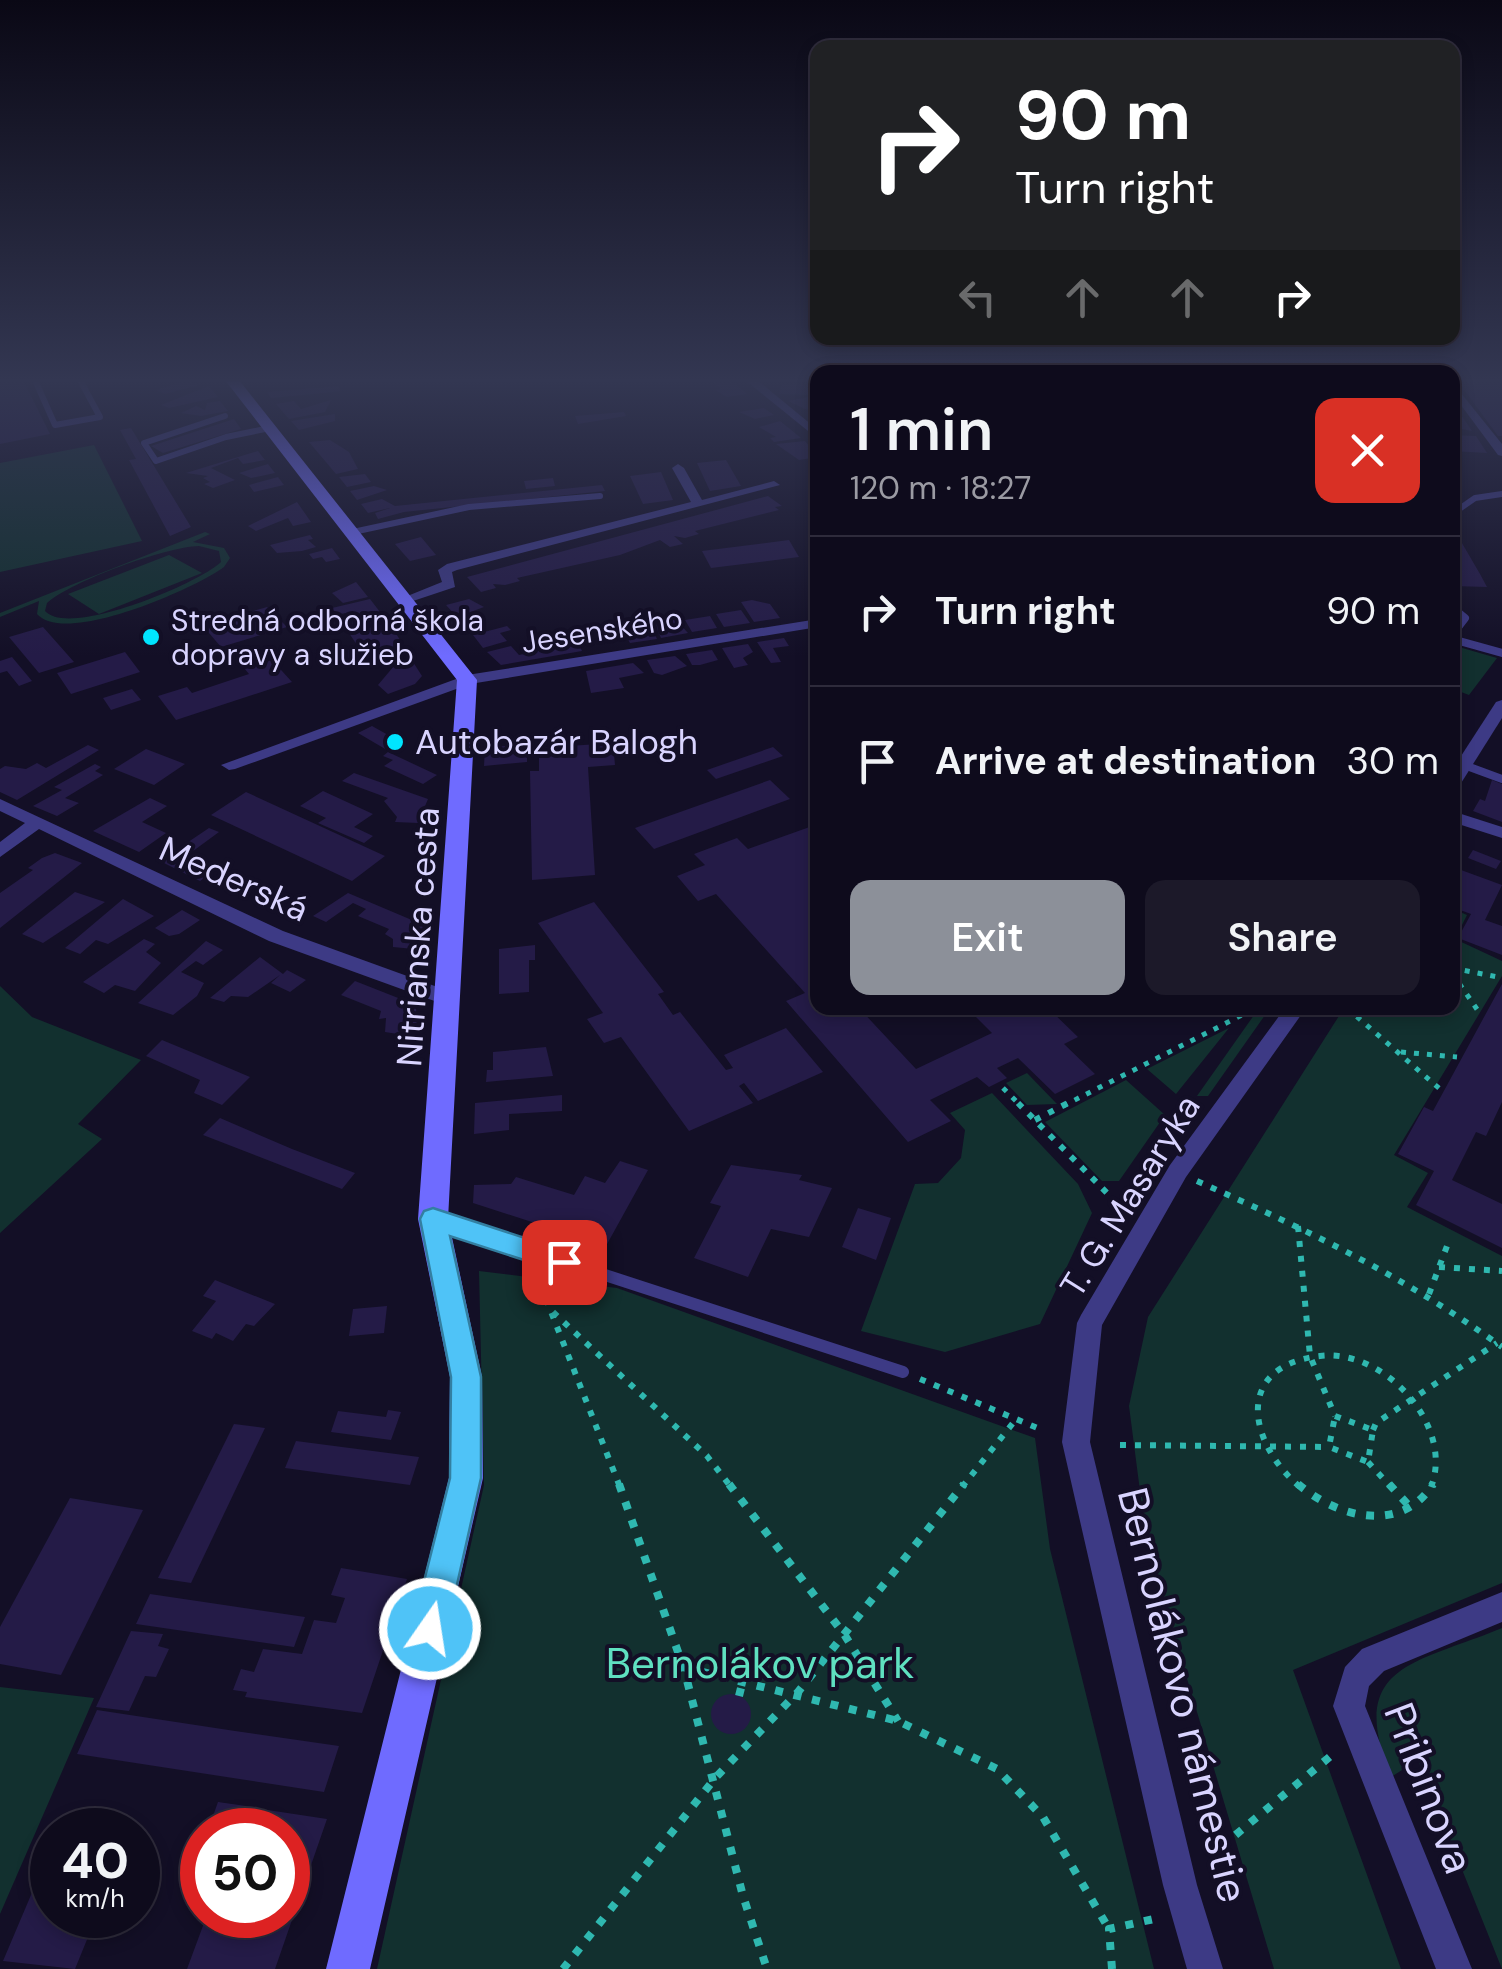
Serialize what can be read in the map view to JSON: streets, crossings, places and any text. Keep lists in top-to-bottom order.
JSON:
{
  "streets": {
    "main road": ["Nitrianska cesta"],
    "street": [
      "Jesenského",
      "Mederská",
      "T. G. Masaryka",
      "Bernolákovo námestie",
      "Pribinova"
    ]
  },
  "crossings": [
    ["Jesenského", "Nitrianska cesta"],
    ["Mederská", "Nitrianska cesta"],
    ["T. G. Masaryka", "Bernolákovo námestie"]
  ],
  "parks": ["Bernolákov park"],
  "places": ["Stredná odborná škola dopravy a služieb", "Autobazár Balogh"],
  "page": {
    "turn": ["90 m", "Turn right"],
    "heading": ["1 min", "120 m · 18:27"],
    "list": [
      {
        "name": "Turn right",
        "value": "90 m"
      },
      {
        "name": "Arrive at destination",
        "value": "30 m"
      }
    ],
    "buttons": ["Exit", "Share"],
    "speed": "40 km/h",
    "limit": "50"
  }
}
